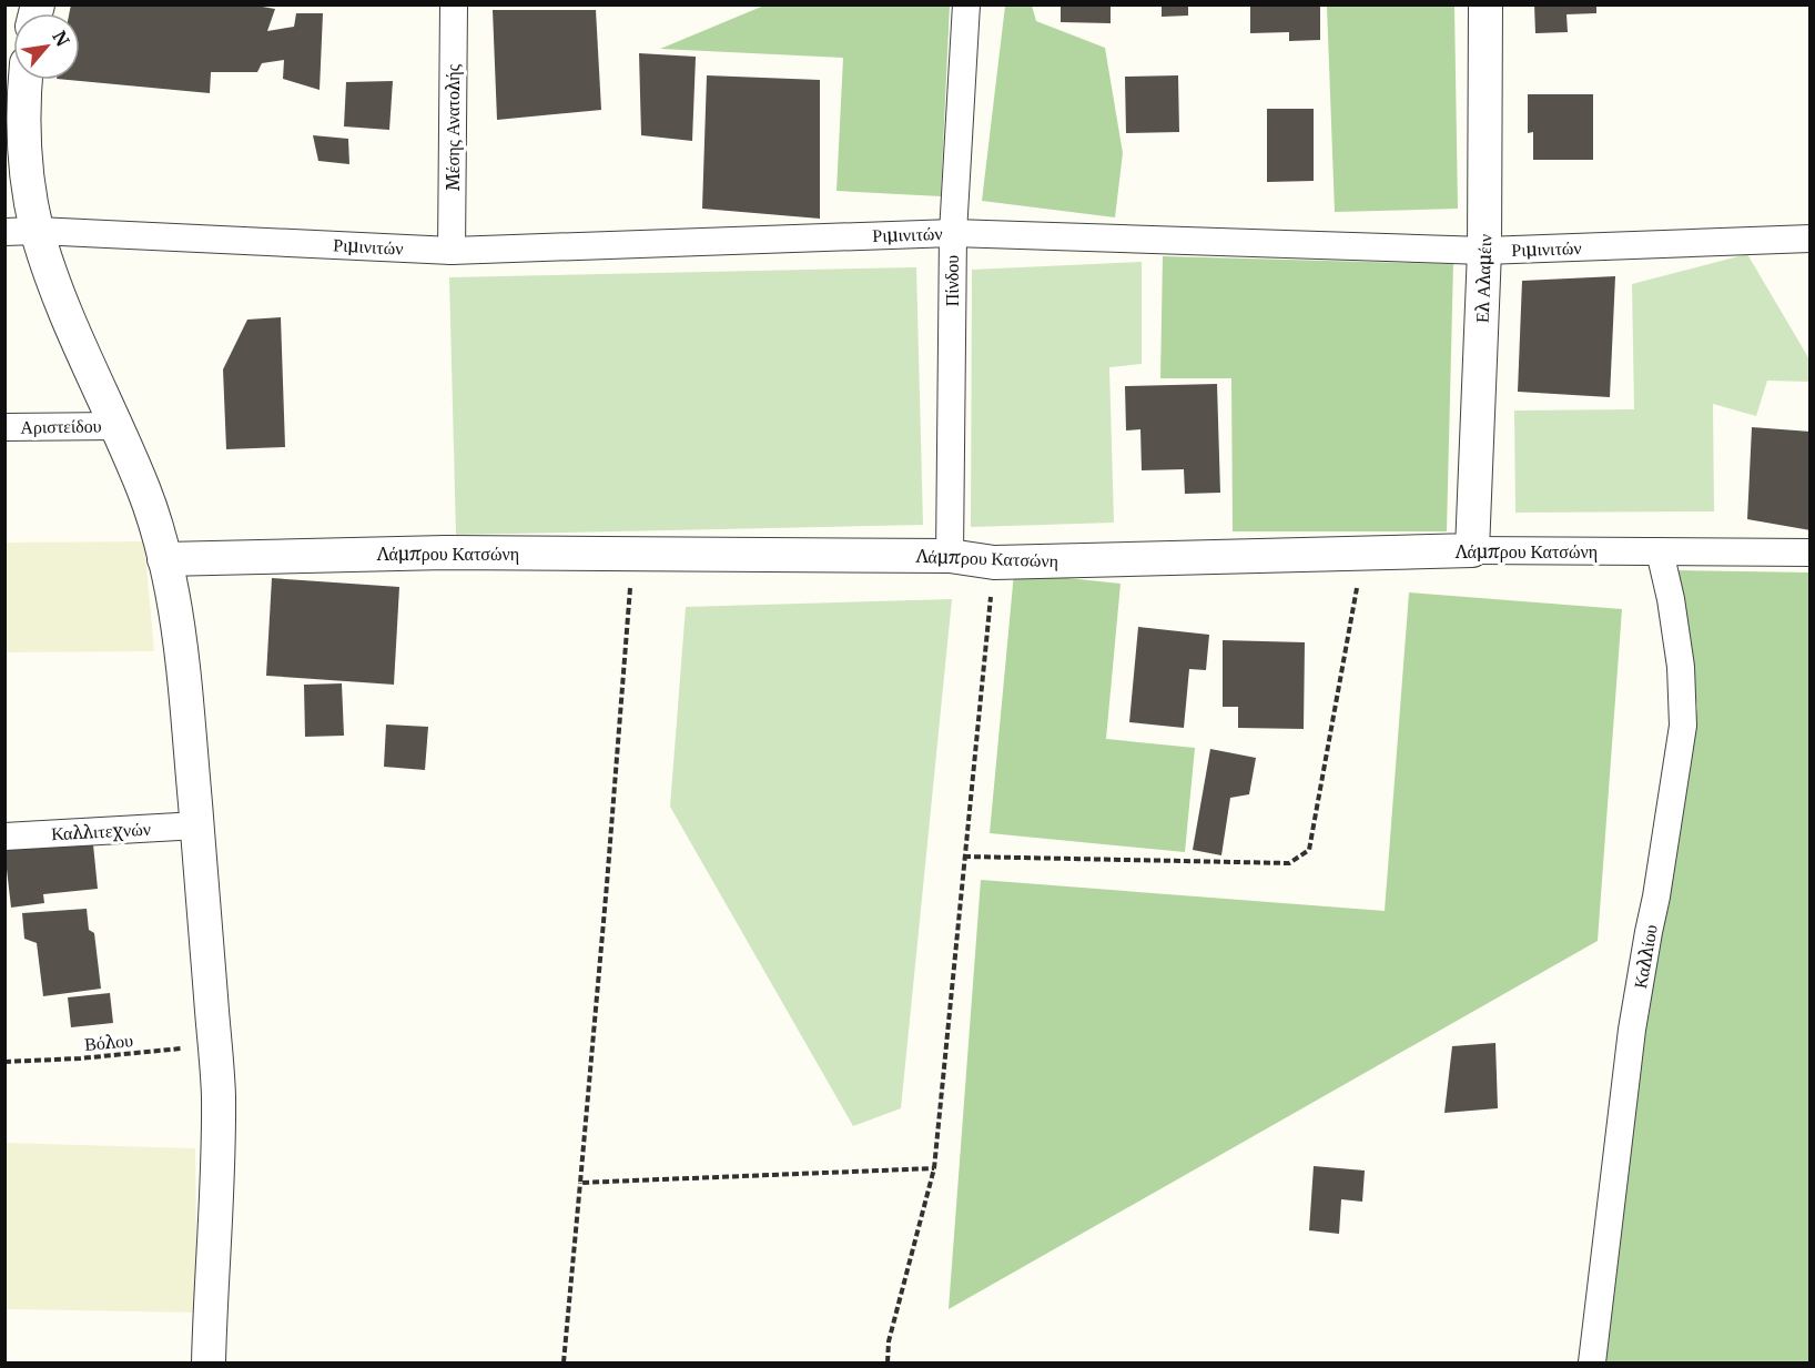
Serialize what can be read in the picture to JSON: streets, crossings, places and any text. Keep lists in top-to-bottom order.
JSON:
{
  "streets": {
    "street": [
      "Μέσης Ανατολής",
      "Ριμινιτών",
      "Ελ Αλαμέιν",
      "Πίνδου",
      "Αριστείδου",
      "Λάμπρου Κατσώνη",
      "Καλλιτεχνών",
      "Καλλίου"
    ],
    "path": ["Βόλου"]
  },
  "crossings": [
    ["Μέσης Ανατολής", "Ριμινιτών"],
    ["Ριμινιτών", "Ελ Αλαμέιν"],
    ["Ριμινιτών", "Πίνδου"],
    ["Ελ Αλαμέιν", "Λάμπρου Κατσώνη"],
    ["Πίνδου", "Λάμπρου Κατσώνη"],
    ["Λάμπρου Κατσώνη", "Καλλίου"]
  ],
  "north": "top right"
}
